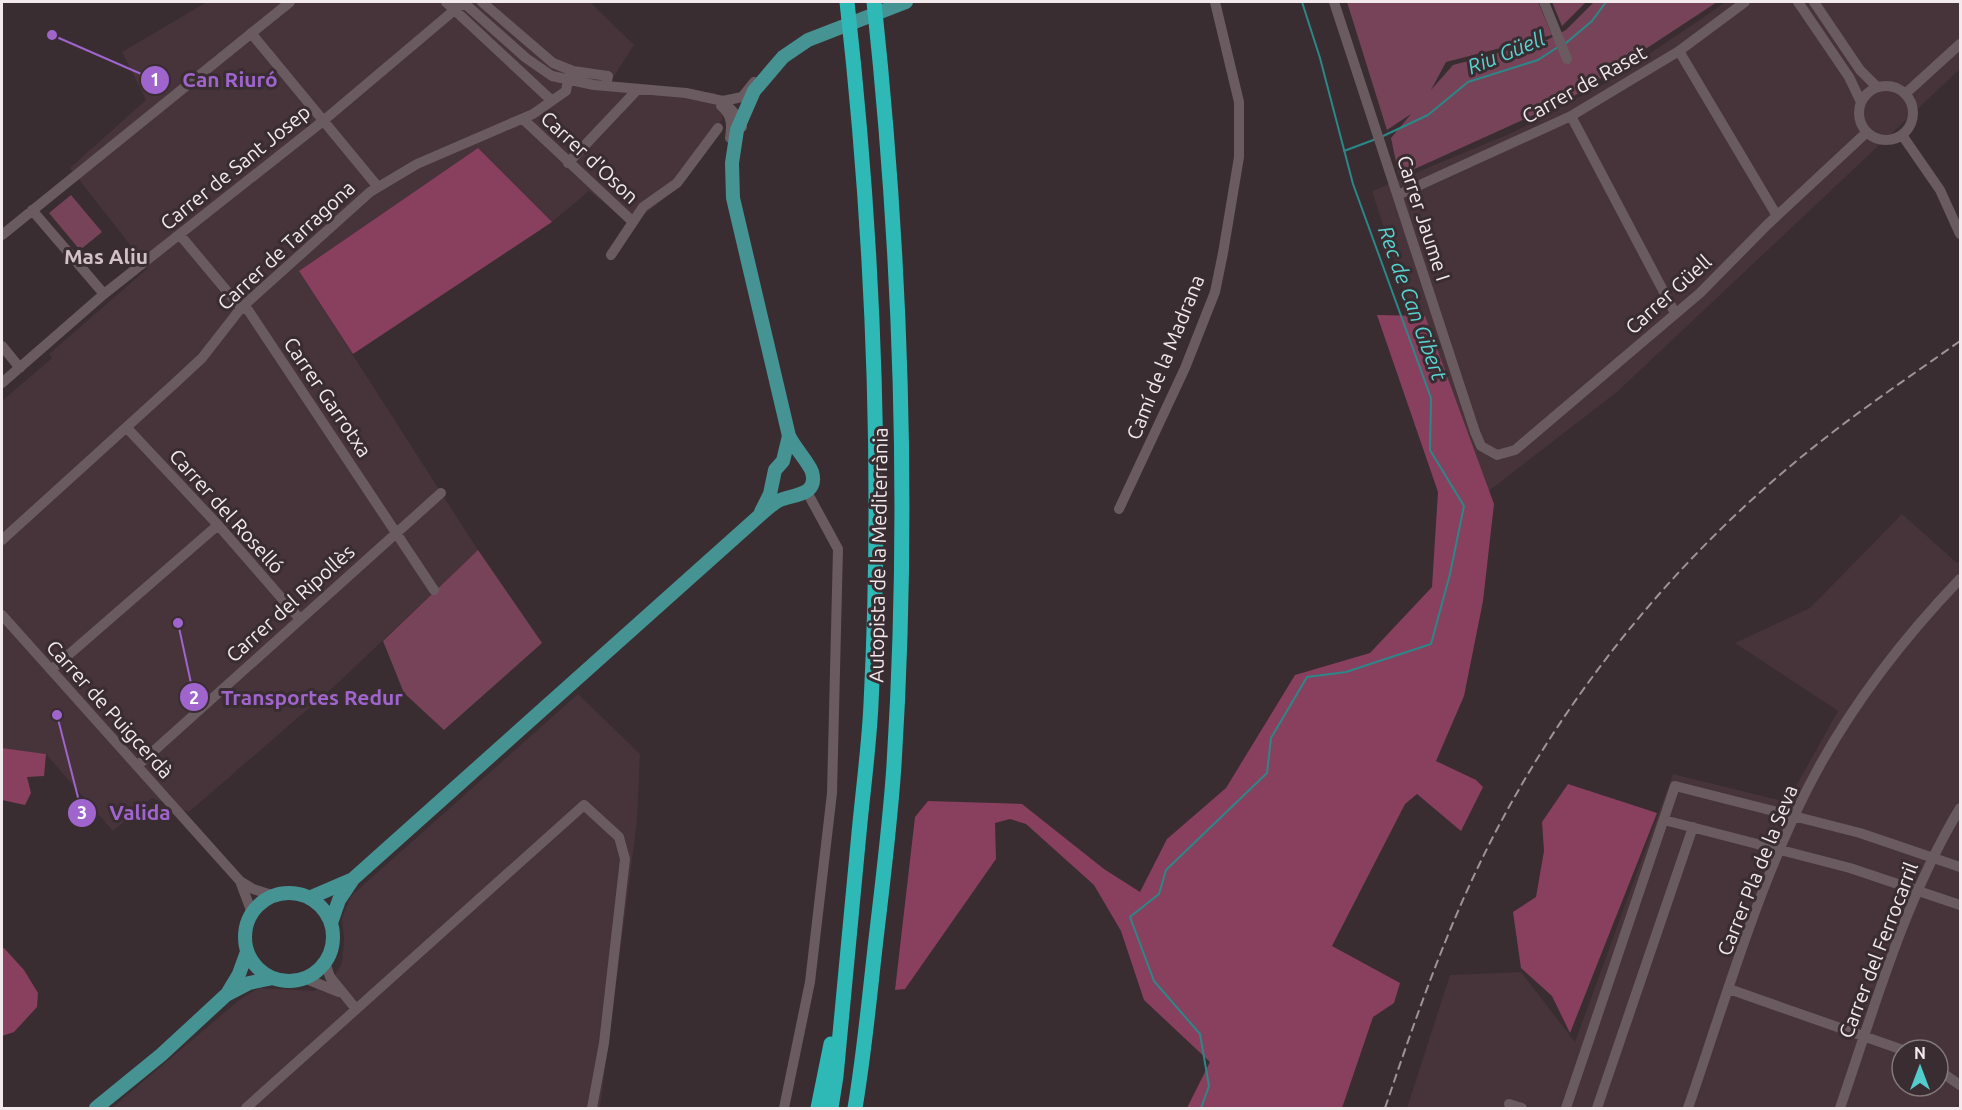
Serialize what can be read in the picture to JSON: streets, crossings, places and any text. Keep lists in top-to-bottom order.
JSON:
{
  "streets": {
    "highway": ["Autopista de la Mediterrània"],
    "street": [
      "Carrer de Raset",
      "Carrer d'Oson",
      "Carrer de Sant Josep",
      "Carrer Jaume I",
      "Carrer de Tarragona",
      "Carrer Güell",
      "Camí de la Madrana",
      "Carrer Garrotxa",
      "Carrer del Roselló",
      "Carrer del Ripollès",
      "Carrer de Puigcerdà",
      "Carrer Pla de la Seva",
      "Carrer del Ferrocarril"
    ]
  },
  "crossings": [
    ["Carrer de Raset", "Carrer Jaume I"],
    ["Carrer d'Oson", "Carrer de Tarragona"],
    ["Carrer de Sant Josep", "Carrer Garrotxa"],
    ["Carrer Jaume I", "Carrer Güell"],
    ["Carrer de Tarragona", "Carrer Garrotxa"],
    ["Carrer de Tarragona", "Carrer del Roselló"],
    ["Carrer Garrotxa", "Carrer del Ripollès"],
    ["Carrer del Roselló", "Carrer del Ripollès"],
    ["Carrer del Ripollès", "Carrer de Puigcerdà"]
  ],
  "districts": ["Mas Aliu"],
  "water": ["Riu Güell", "Rec de Can Gibert"],
  "places": ["Can Riuró", "Transportes Redur", "Valida"],
  "north": "top"
}
